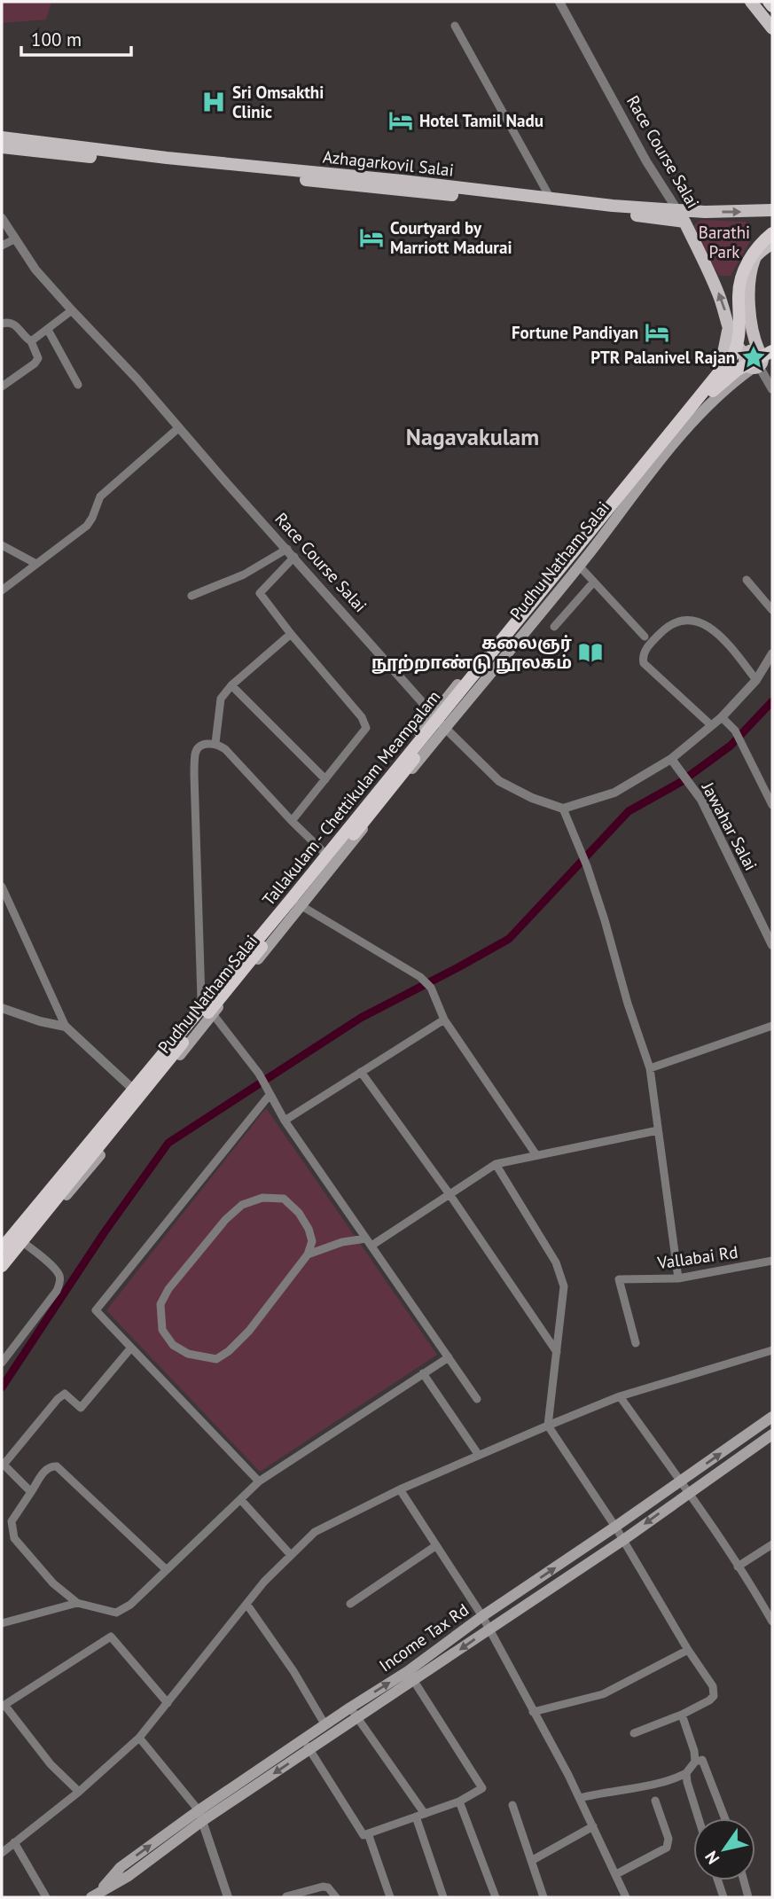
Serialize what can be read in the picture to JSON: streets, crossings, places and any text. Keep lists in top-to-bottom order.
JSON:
{
  "streets": {
    "highway": ["Tallakulam - Chettikulam Meampalam"],
    "main road": [
      "Race Course Salai",
      "Azhagarkovil Salai",
      "Pudhu Natham Salai",
      "Income Tax Rd"
    ],
    "street": ["Jawahar Salai", "Vallabai Rd"]
  },
  "crossings": [
    ["Race Course Salai", "Azhagarkovil Salai"],
    ["Race Course Salai", "Pudhu Natham Salai"]
  ],
  "districts": ["Nagavakulam"],
  "parks": ["Barathi Park"],
  "places": {
    "hospital": ["Sri Omsakthi Clinic"],
    "hotel": ["Hotel Tamil Nadu", "Courtyard by Marriott Madurai", "Fortune Pandiyan"],
    "place": ["PTR Palanivel Rajan"],
    "library": ["கலைஞர் நூற்றாண்டு நூலகம்"]
  },
  "scale_bar": "100 m",
  "north": "bottom left"
}
